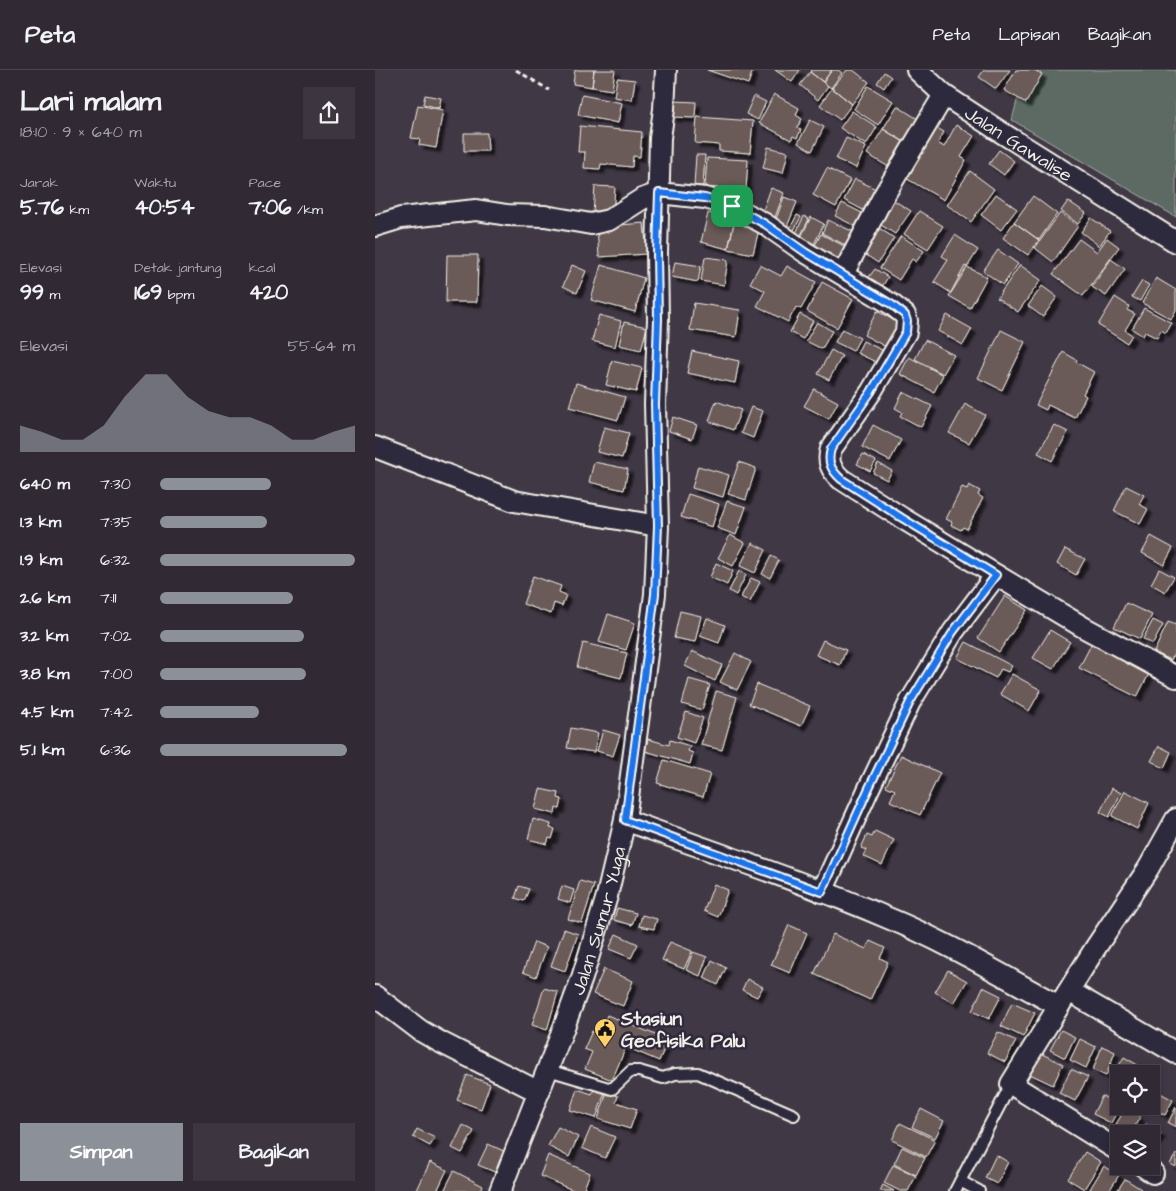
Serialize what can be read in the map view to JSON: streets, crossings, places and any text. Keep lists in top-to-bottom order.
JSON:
{
  "streets": {
    "street": ["Jalan Gawalise", "Jalan Sumur Yuga"]
  },
  "places": {
    "public building": ["Stasiun Geofisika Palu"]
  },
  "page": {
    "header": "Peta",
    "nav": ["Peta", "Lapisan", "Bagikan"],
    "heading": ["Lari malam", "18:10 · 9 × 640 m"],
    "stats": [
      ["Jarak", "5.76 km"],
      ["Waktu", "40:54"],
      ["Pace", "7:06 /km"],
      ["Elevasi", "99 m"],
      ["Detak jantung", "169 bpm"],
      ["kcal", "420"]
    ],
    "chart": ["Elevasi", "55–64 m"],
    "list": [
      {
        "name": "640 m",
        "note": "7:30"
      },
      {
        "name": "1.3 km",
        "note": "7:35"
      },
      {
        "name": "1.9 km",
        "note": "6:32"
      },
      {
        "name": "2.6 km",
        "note": "7:11"
      },
      {
        "name": "3.2 km",
        "note": "7:02"
      },
      {
        "name": "3.8 km",
        "note": "7:00"
      },
      {
        "name": "4.5 km",
        "note": "7:42"
      },
      {
        "name": "5.1 km",
        "note": "6:36"
      }
    ],
    "buttons": ["Simpan", "Bagikan"]
  }
}
